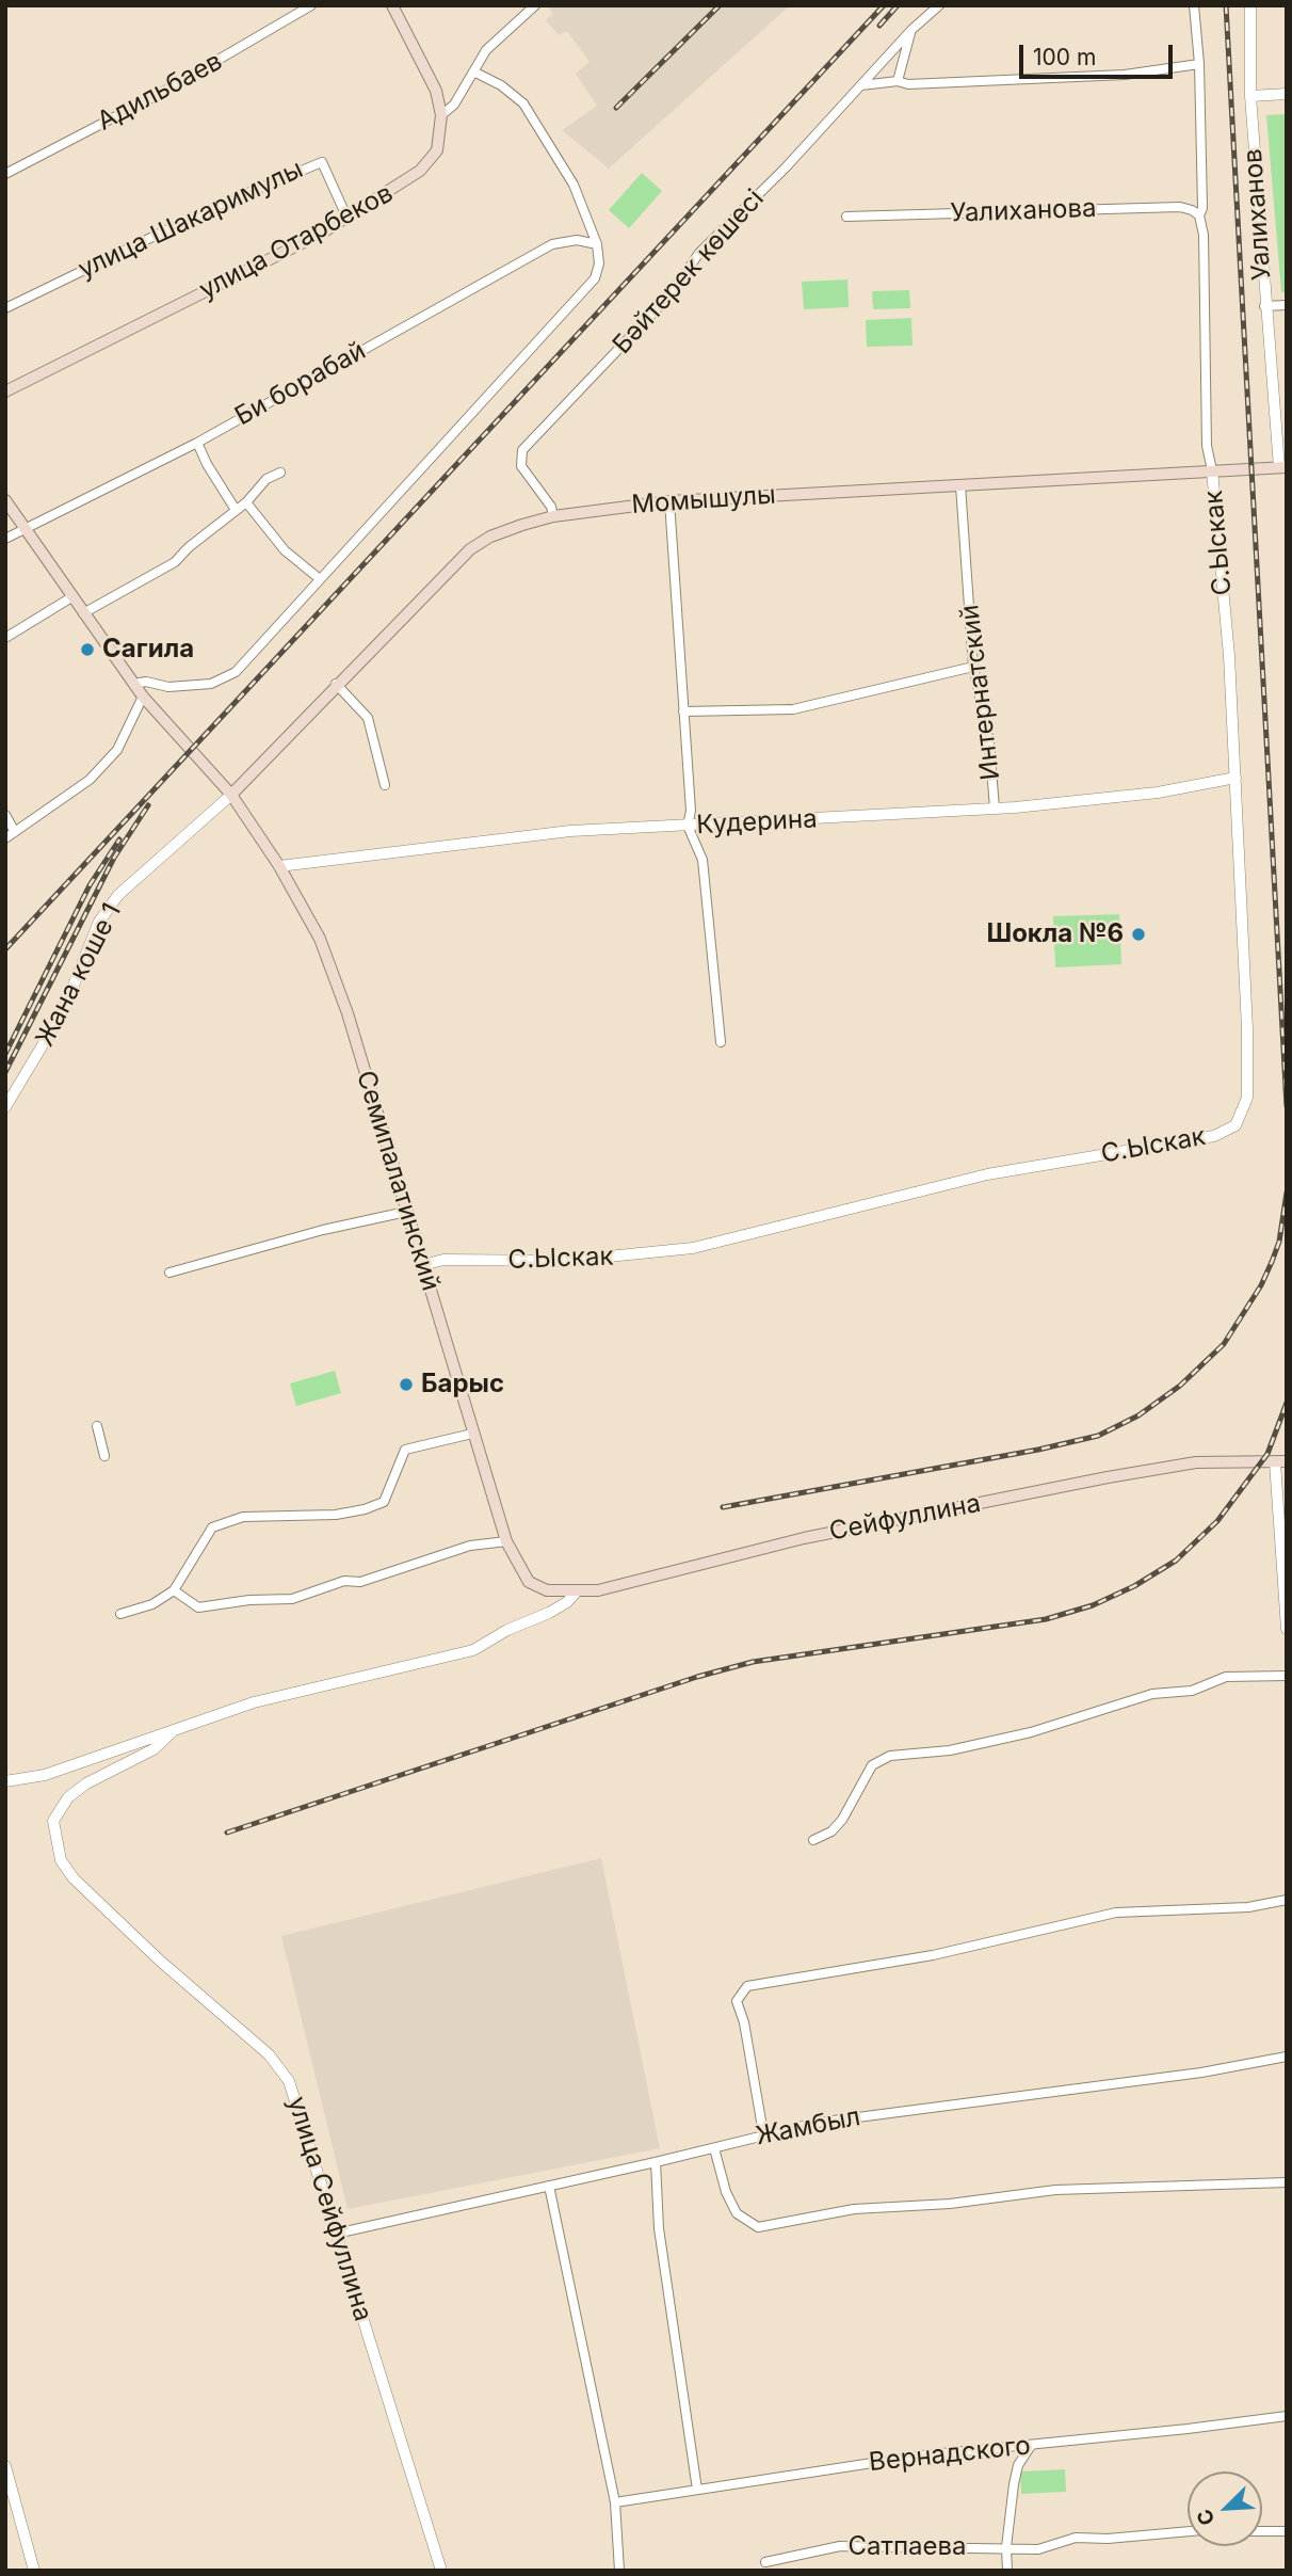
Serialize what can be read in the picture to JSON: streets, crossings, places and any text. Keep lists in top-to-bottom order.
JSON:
{
  "streets": {
    "main road": [
      "улица Отарбеков",
      "Момышулы",
      "Семипалатинский",
      "Сейфуллина"
    ],
    "street": [
      "Адильбаев",
      "Уалиханова",
      "Уалиханов",
      "улица Шакаримулы",
      "Бәйтерек көшесі",
      "Би борабай",
      "С.Ыскак",
      "Интернатский",
      "Кудерина",
      "Жана коше 1",
      "Жамбыл",
      "улица Сейфуллина",
      "Вернадского",
      "Сатпаева"
    ]
  },
  "crossings": [
    ["Уалиханов", "Момышулы"],
    ["улица Шакаримулы", "улица Отарбеков"],
    ["Бәйтерек көшесі", "Момышулы"],
    ["Би борабай", "Семипалатинский"],
    ["Момышулы", "С.Ыскак"],
    ["Момышулы", "Интернатский"],
    ["Момышулы", "Жана коше 1"],
    ["Момышулы", "Семипалатинский"],
    ["С.Ыскак", "Кудерина"],
    ["С.Ыскак", "Семипалатинский"],
    ["Интернатский", "Кудерина"],
    ["Кудерина", "Семипалатинский"],
    ["Жана коше 1", "Семипалатинский"],
    ["Семипалатинский", "Сейфуллина"],
    ["Сейфуллина", "улица Сейфуллина"],
    ["Жамбыл", "улица Сейфуллина"]
  ],
  "places": ["Сагила", "Шокла №6", "Барыс"],
  "scale_bar": "100 m",
  "north": "bottom left"
}
